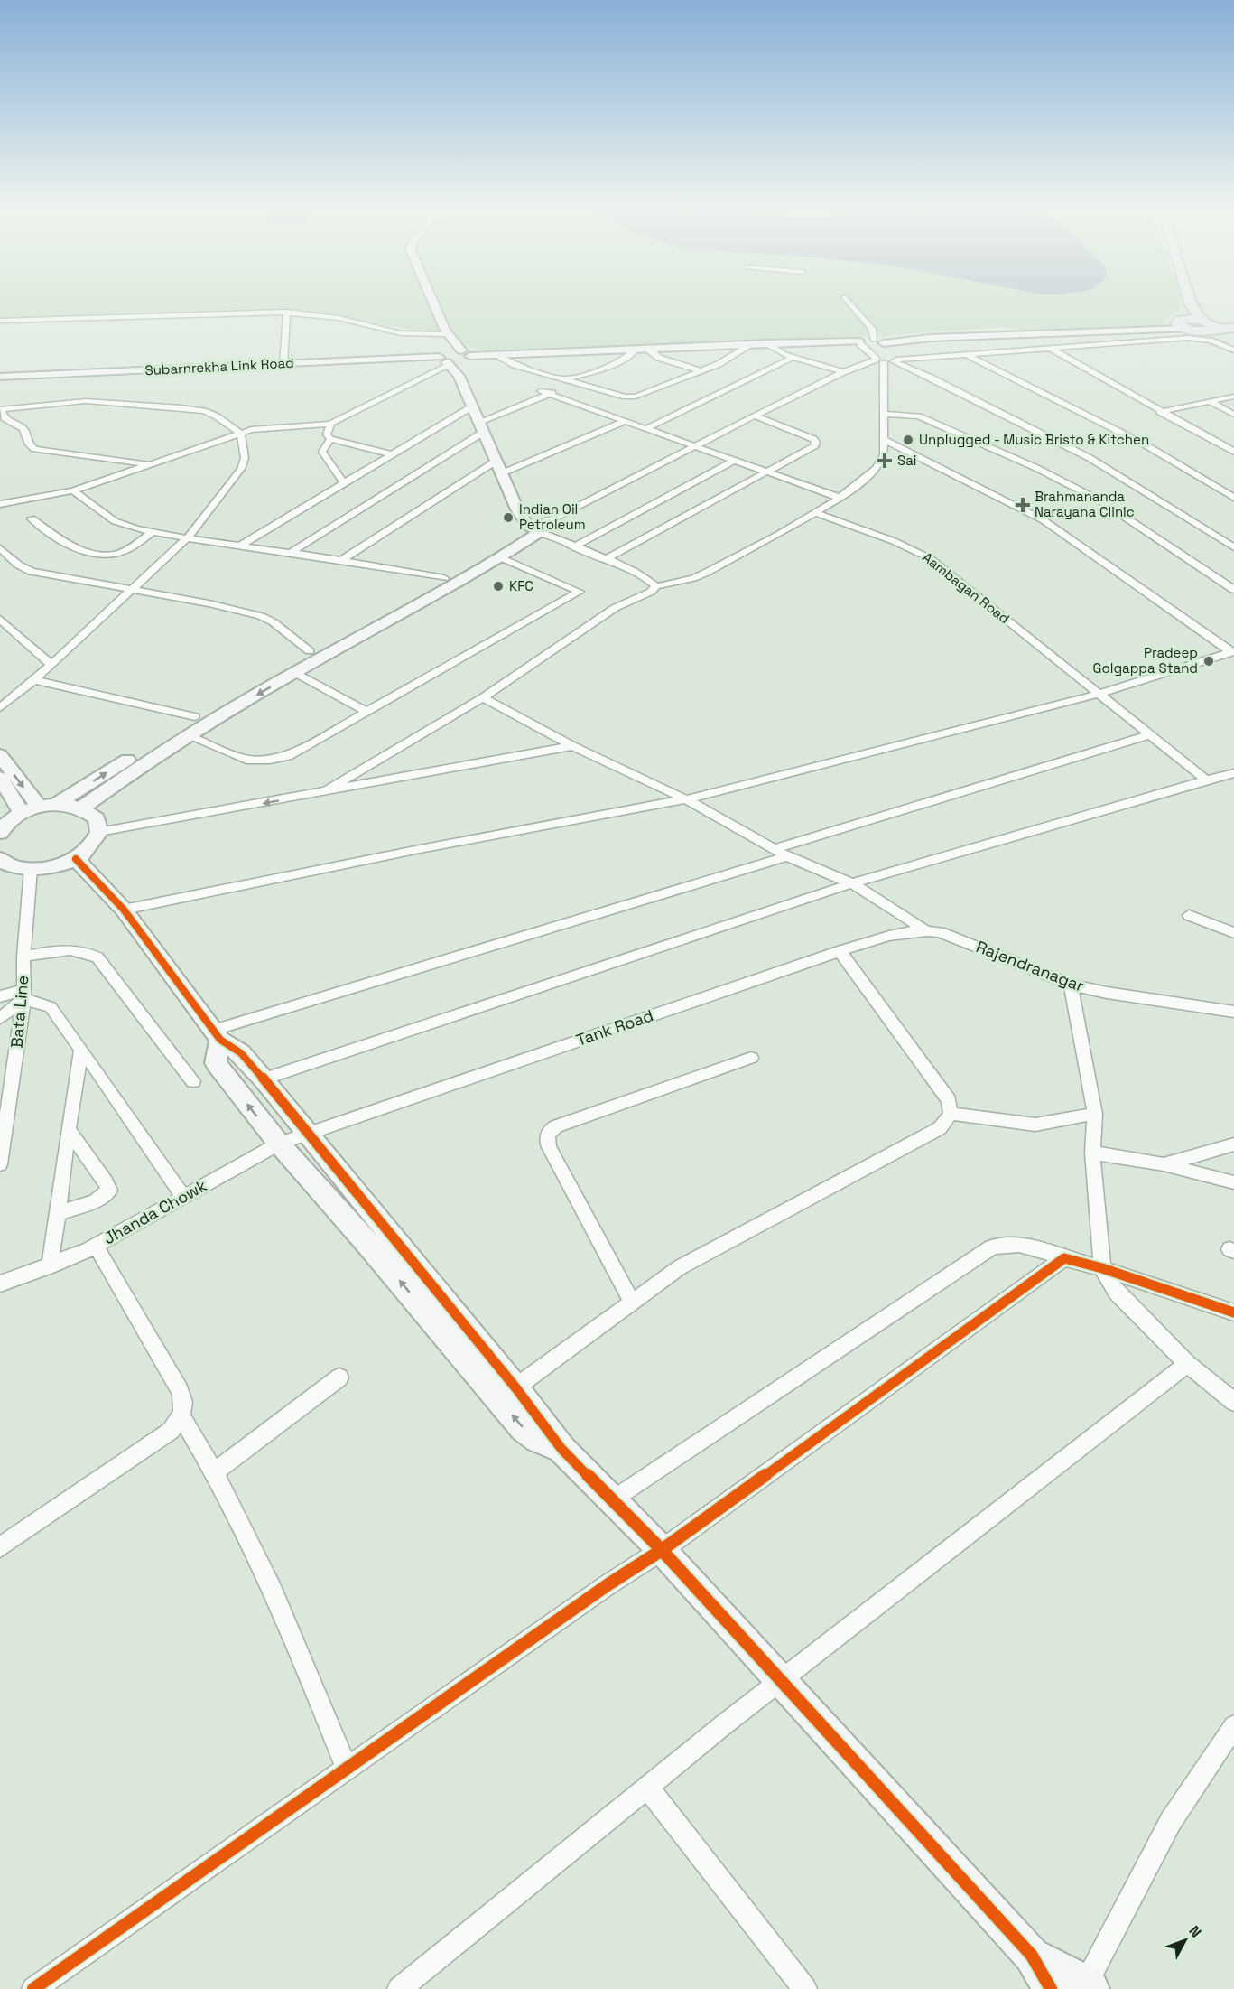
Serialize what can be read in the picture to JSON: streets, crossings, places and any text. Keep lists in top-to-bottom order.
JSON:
{
  "streets": {
    "street": [
      "Subarnrekha Link Road",
      "Aambagan Road",
      "Rajendranagar",
      "Bata Line",
      "Tank Road",
      "Jhanda Chowk"
    ]
  },
  "crossings": [
    ["Rajendranagar", "Tank Road"],
    ["Tank Road", "Jhanda Chowk"]
  ],
  "places": {
    "other": [
      "Unplugged - Music Bristo & Kitchen",
      "Indian Oil Petroleum",
      "KFC",
      "Pradeep Golgappa Stand"
    ],
    "health": ["Sai", "Brahmananda Narayana Clinic"]
  },
  "north": "top right"
}
